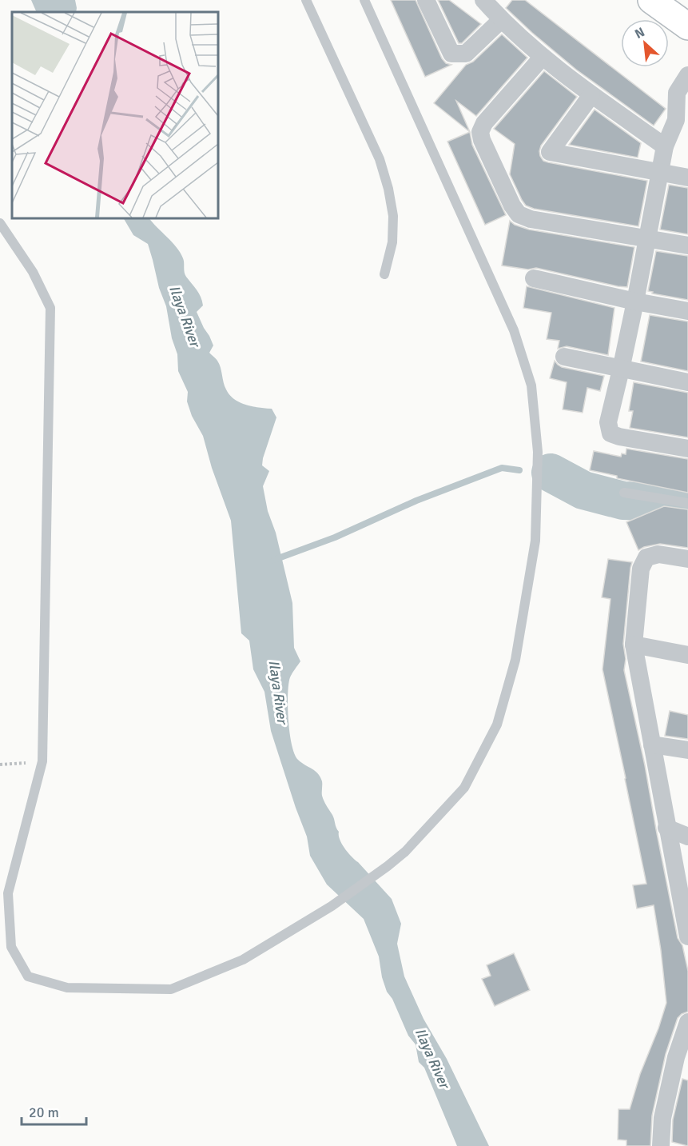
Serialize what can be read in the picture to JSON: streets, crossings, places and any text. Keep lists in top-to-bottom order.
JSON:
{
  "water": ["Ilaya River"],
  "scale_bar": "20 m",
  "north": "top left"
}
